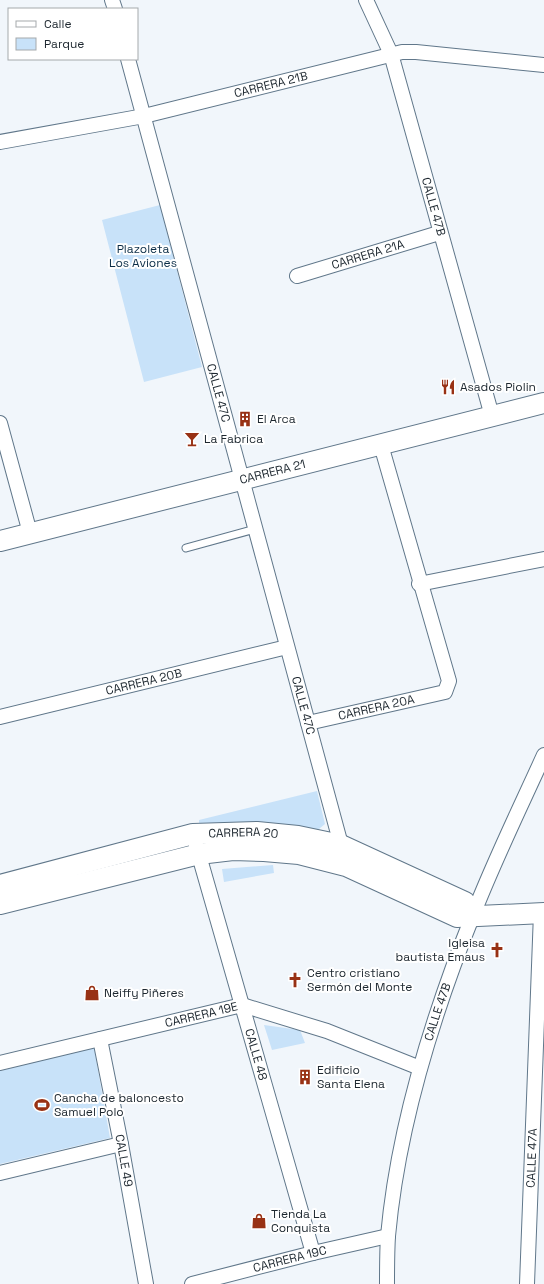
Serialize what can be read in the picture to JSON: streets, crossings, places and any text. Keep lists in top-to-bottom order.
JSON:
{
  "streets": {
    "street": [
      "CARRERA 21B",
      "CALLE 47B",
      "CARRERA 21A",
      "CALLE 47C",
      "CARRERA 21",
      "CARRERA 20B",
      "CARRERA 20A",
      "CARRERA 20",
      "CARRERA 19E",
      "CALLE 48",
      "CALLE 47A",
      "CALLE 49",
      "CARRERA 19C"
    ]
  },
  "crossings": [
    ["CARRERA 21B", "CALLE 47B"],
    ["CARRERA 21B", "CALLE 47C"],
    ["CALLE 47B", "CARRERA 21A"],
    ["CALLE 47B", "CARRERA 21"],
    ["CALLE 47B", "CARRERA 20"],
    ["CALLE 47B", "CARRERA 19E"],
    ["CALLE 47B", "CARRERA 19C"],
    ["CALLE 47C", "CARRERA 21"],
    ["CALLE 47C", "CARRERA 20B"],
    ["CALLE 47C", "CARRERA 20A"],
    ["CALLE 47C", "CARRERA 20"],
    ["CARRERA 20", "CALLE 48"],
    ["CARRERA 20", "CALLE 47A"],
    ["CARRERA 19E", "CALLE 48"],
    ["CARRERA 19E", "CALLE 49"],
    ["CALLE 48", "CARRERA 19C"]
  ],
  "parks": ["Plazoleta Los Aviones"],
  "places": {
    "restaurant": ["Asados Piolin"],
    "building": ["El Arca", "Edificio Santa Elena"],
    "bar": ["La Fabrica"],
    "church": ["Igleisa bautista Emaus", "Centro cristiano Sermón del Monte"],
    "shop": ["Neiffy Piñeres", "Tienda La Conquista"],
    "sports": ["Cancha de baloncesto Samuel Polo"]
  },
  "legend": ["Calle", "Parque"]
}
